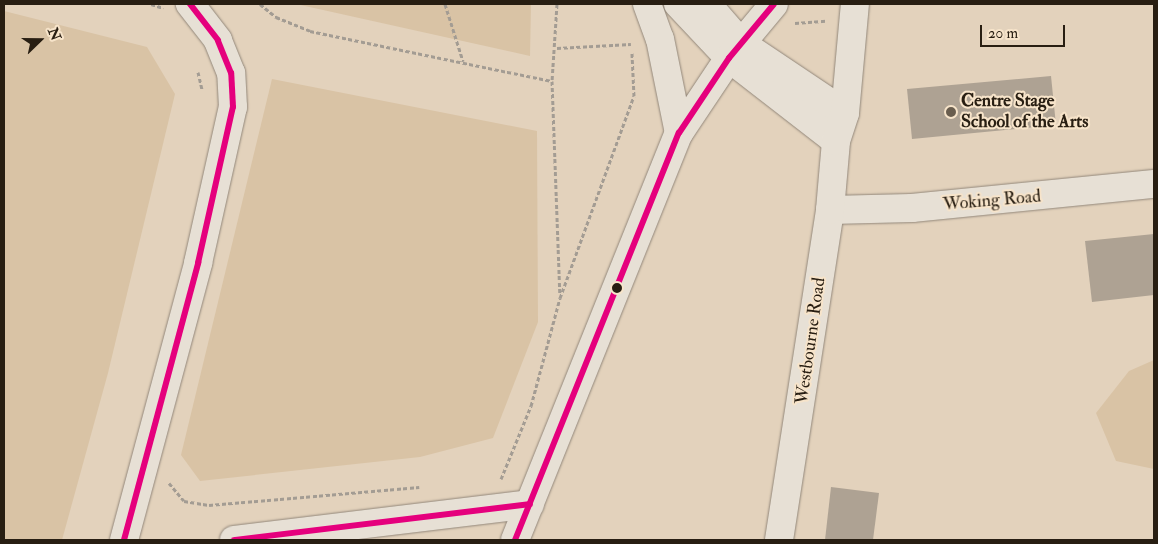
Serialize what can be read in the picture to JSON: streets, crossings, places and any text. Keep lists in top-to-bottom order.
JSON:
{
  "streets": {
    "street": ["Woking Road", "Westbourne Road"]
  },
  "crossings": [
    ["Woking Road", "Westbourne Road"]
  ],
  "places": ["Centre Stage School of the Arts"],
  "scale_bar": "20 m",
  "north": "right"
}
